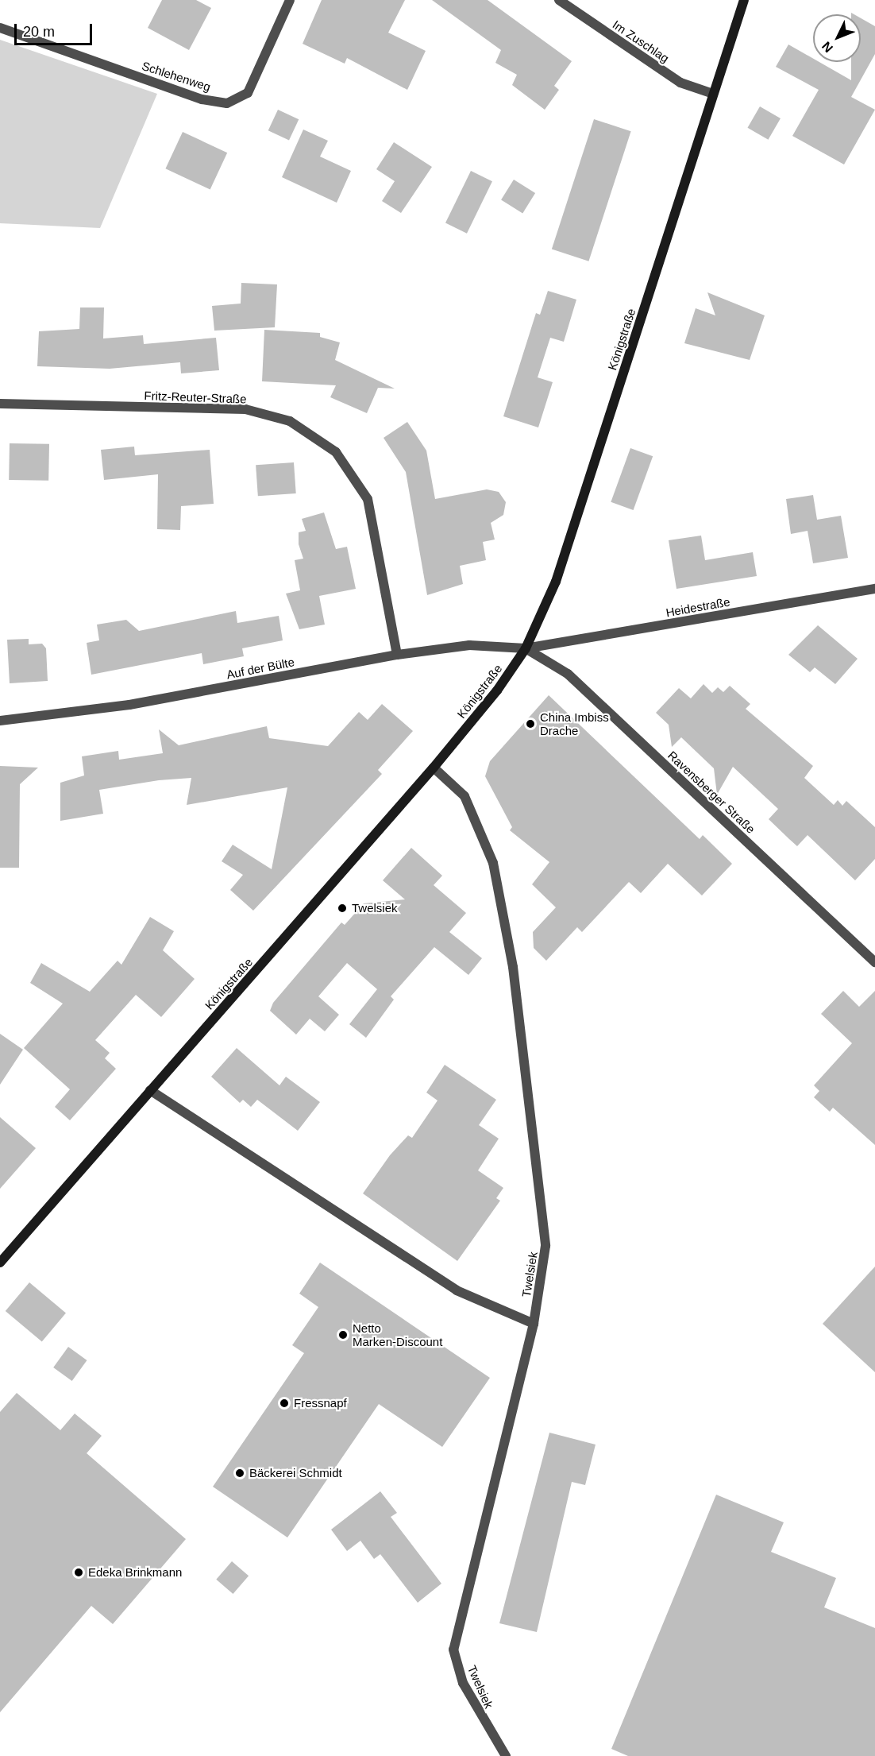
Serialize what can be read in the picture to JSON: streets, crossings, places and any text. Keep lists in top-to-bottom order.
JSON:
{
  "streets": {
    "main road": ["Königstraße"],
    "street": [
      "Im Zuschlag",
      "Schlehenweg",
      "Fritz-Reuter-Straße",
      "Heidestraße",
      "Auf der Bülte",
      "Ravensberger Straße",
      "Twelsiek"
    ]
  },
  "crossings": [
    ["Im Zuschlag", "Königstraße"],
    ["Königstraße", "Heidestraße"],
    ["Königstraße", "Auf der Bülte"],
    ["Königstraße", "Ravensberger Straße"],
    ["Königstraße", "Twelsiek"],
    ["Fritz-Reuter-Straße", "Auf der Bülte"],
    ["Heidestraße", "Auf der Bülte"],
    ["Heidestraße", "Ravensberger Straße"],
    ["Auf der Bülte", "Ravensberger Straße"]
  ],
  "places": [
    "China Imbiss Drache",
    "Twelsiek",
    "Netto Marken-Discount",
    "Fressnapf",
    "Bäckerei Schmidt",
    "Edeka Brinkmann"
  ],
  "scale_bar": "20 m",
  "north": "bottom left"
}
